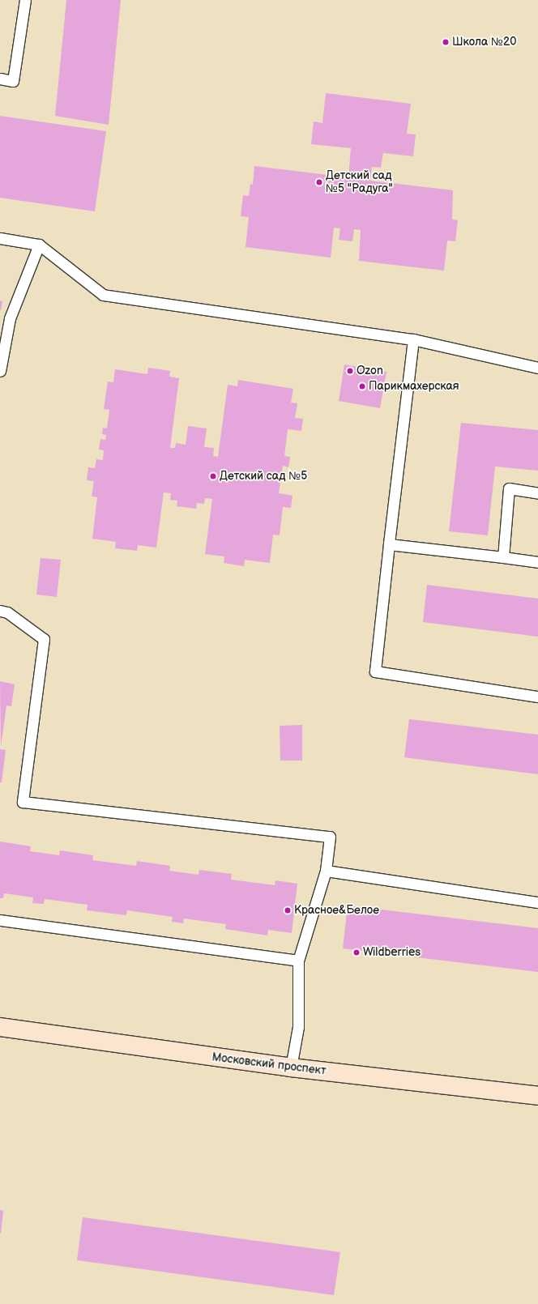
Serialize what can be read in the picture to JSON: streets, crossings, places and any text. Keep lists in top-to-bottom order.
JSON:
{
  "streets": {
    "main road": ["Московский проспект"]
  },
  "places": [
    "Школа №20",
    "Детский сад №5 \"Радуга\"",
    "Ozon",
    "Парикмахерская",
    "Детский сад №5",
    "Красное&Белое",
    "Wildberries"
  ]
}
